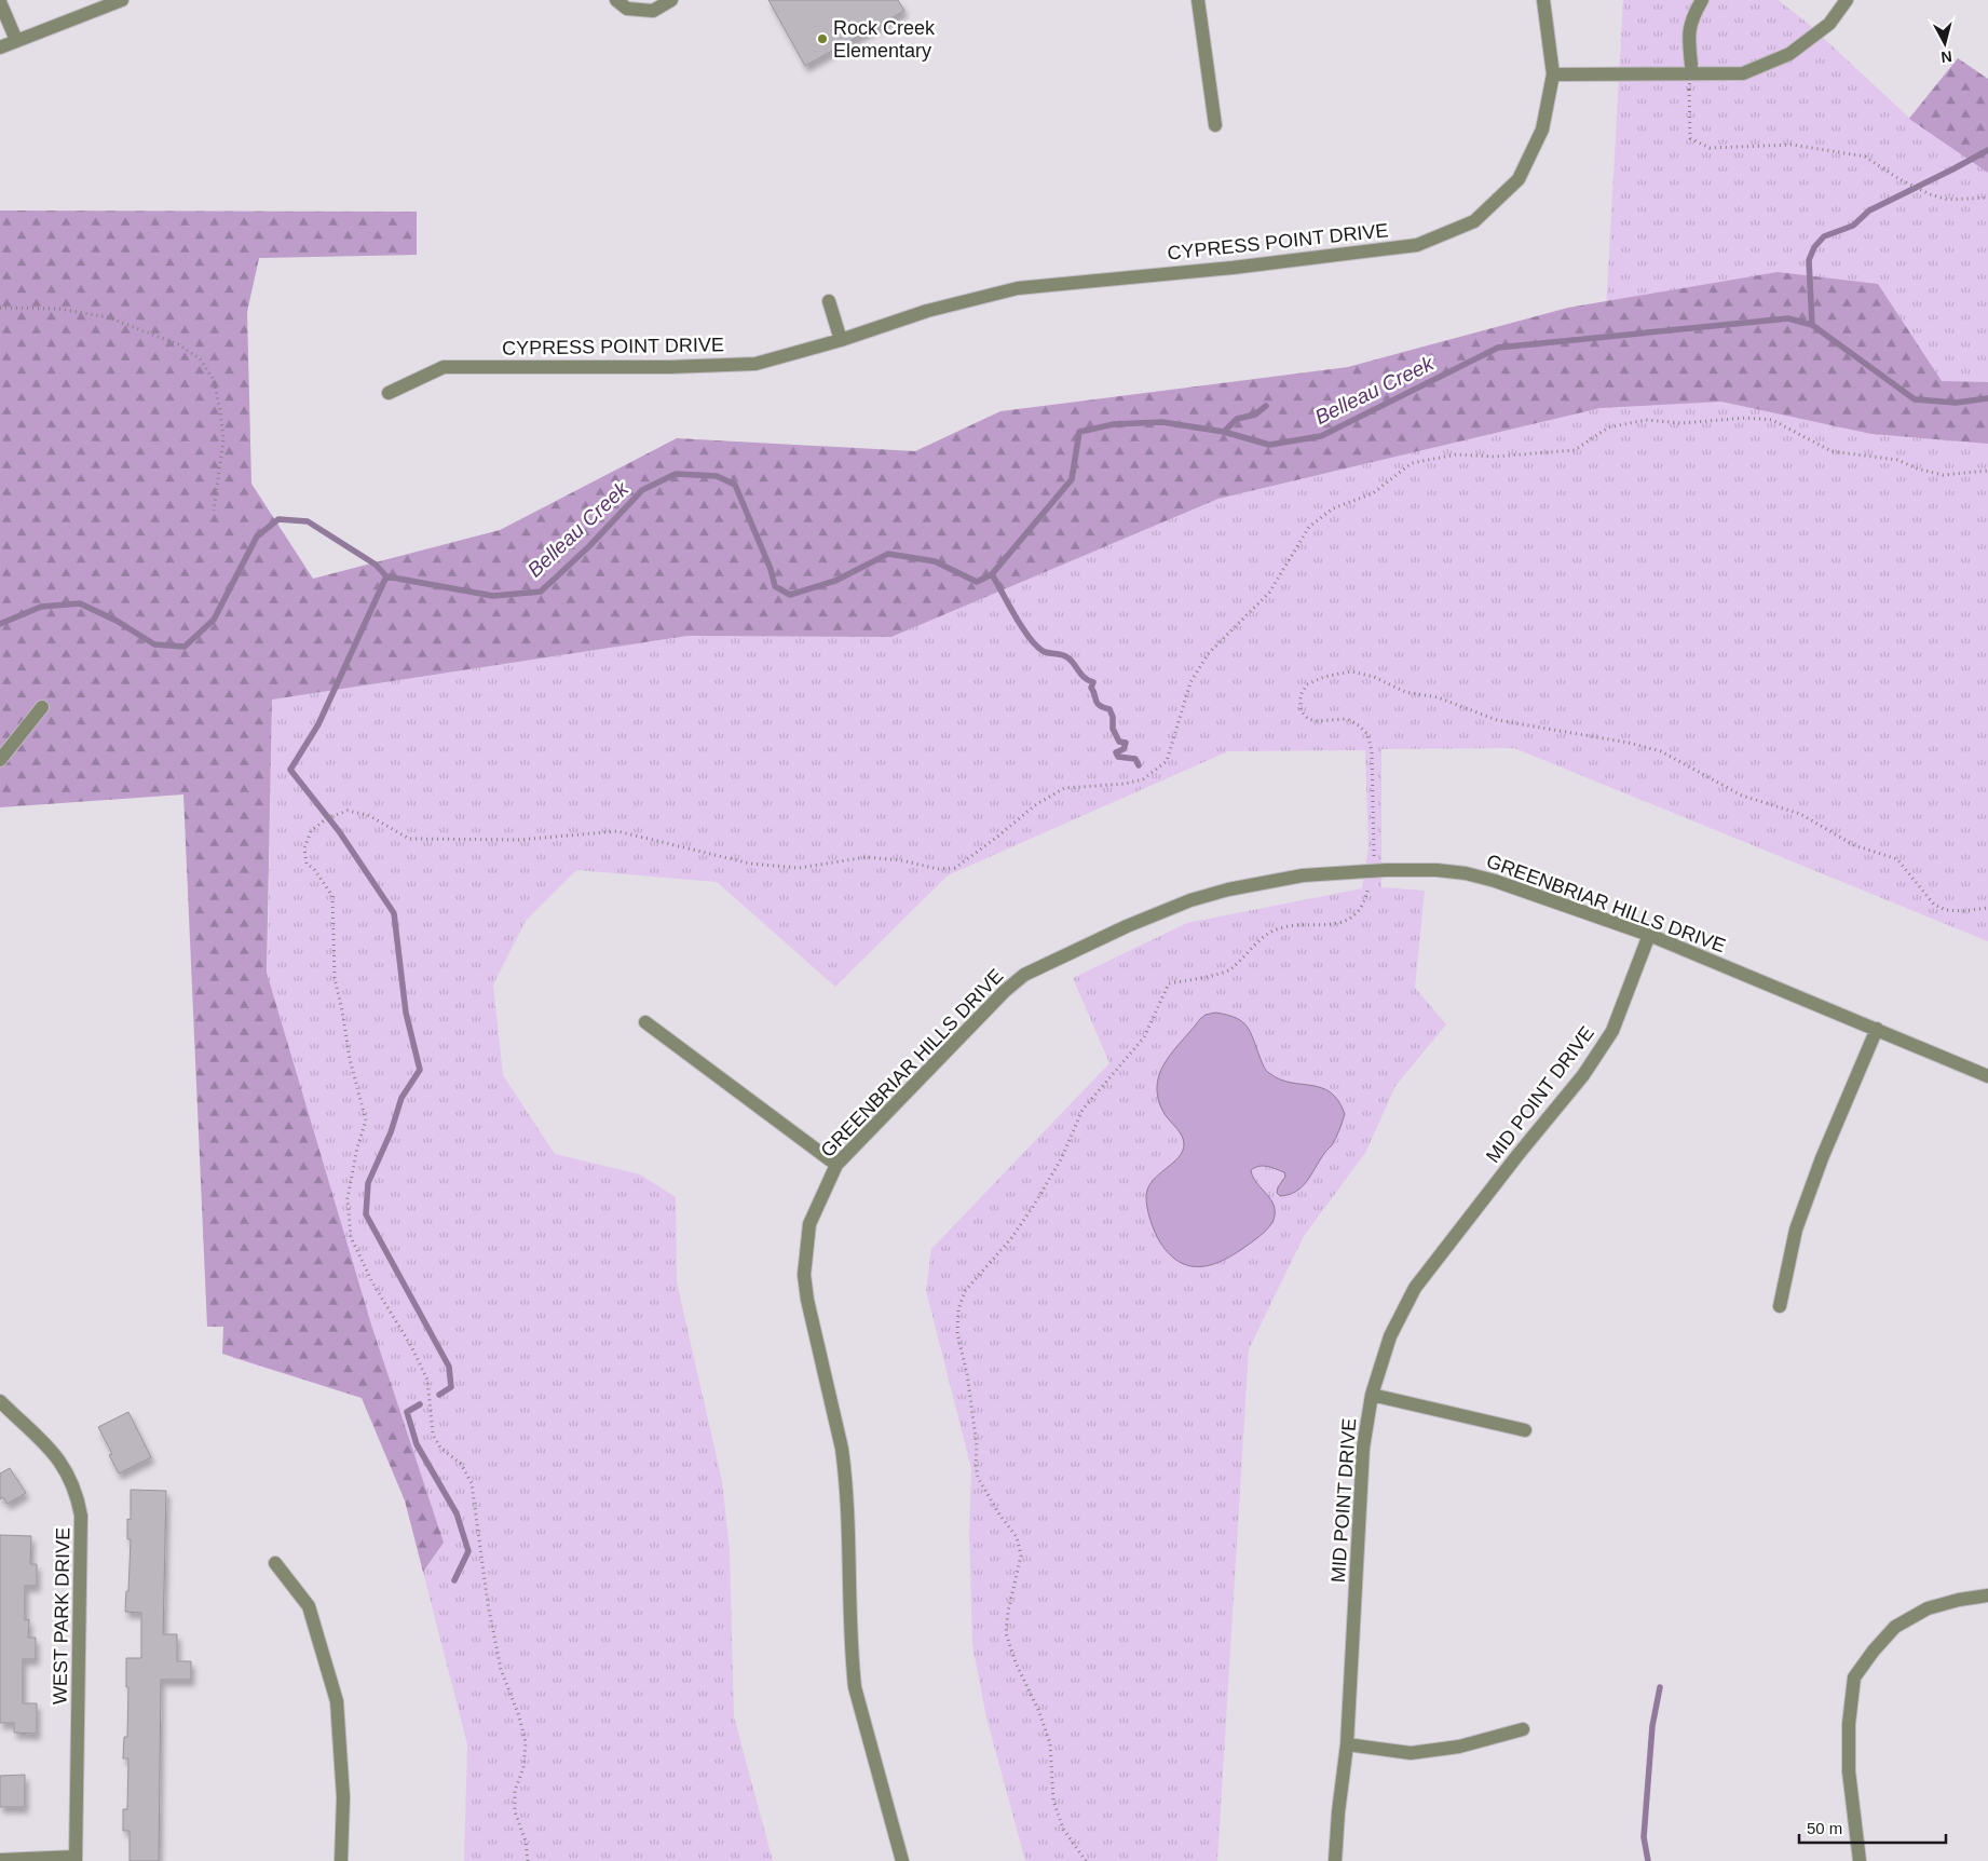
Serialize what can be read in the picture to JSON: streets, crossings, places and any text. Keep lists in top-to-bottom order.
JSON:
{
  "streets": {
    "street": [
      "CYPRESS POINT DRIVE",
      "GREENBRIAR HILLS DRIVE",
      "MID POINT DRIVE",
      "WEST PARK DRIVE"
    ]
  },
  "crossings": [
    ["GREENBRIAR HILLS DRIVE", "MID POINT DRIVE"]
  ],
  "water": ["Belleau Creek"],
  "places": ["Rock Creek Elementary"],
  "scale_bar": "50 m",
  "north": "bottom"
}
